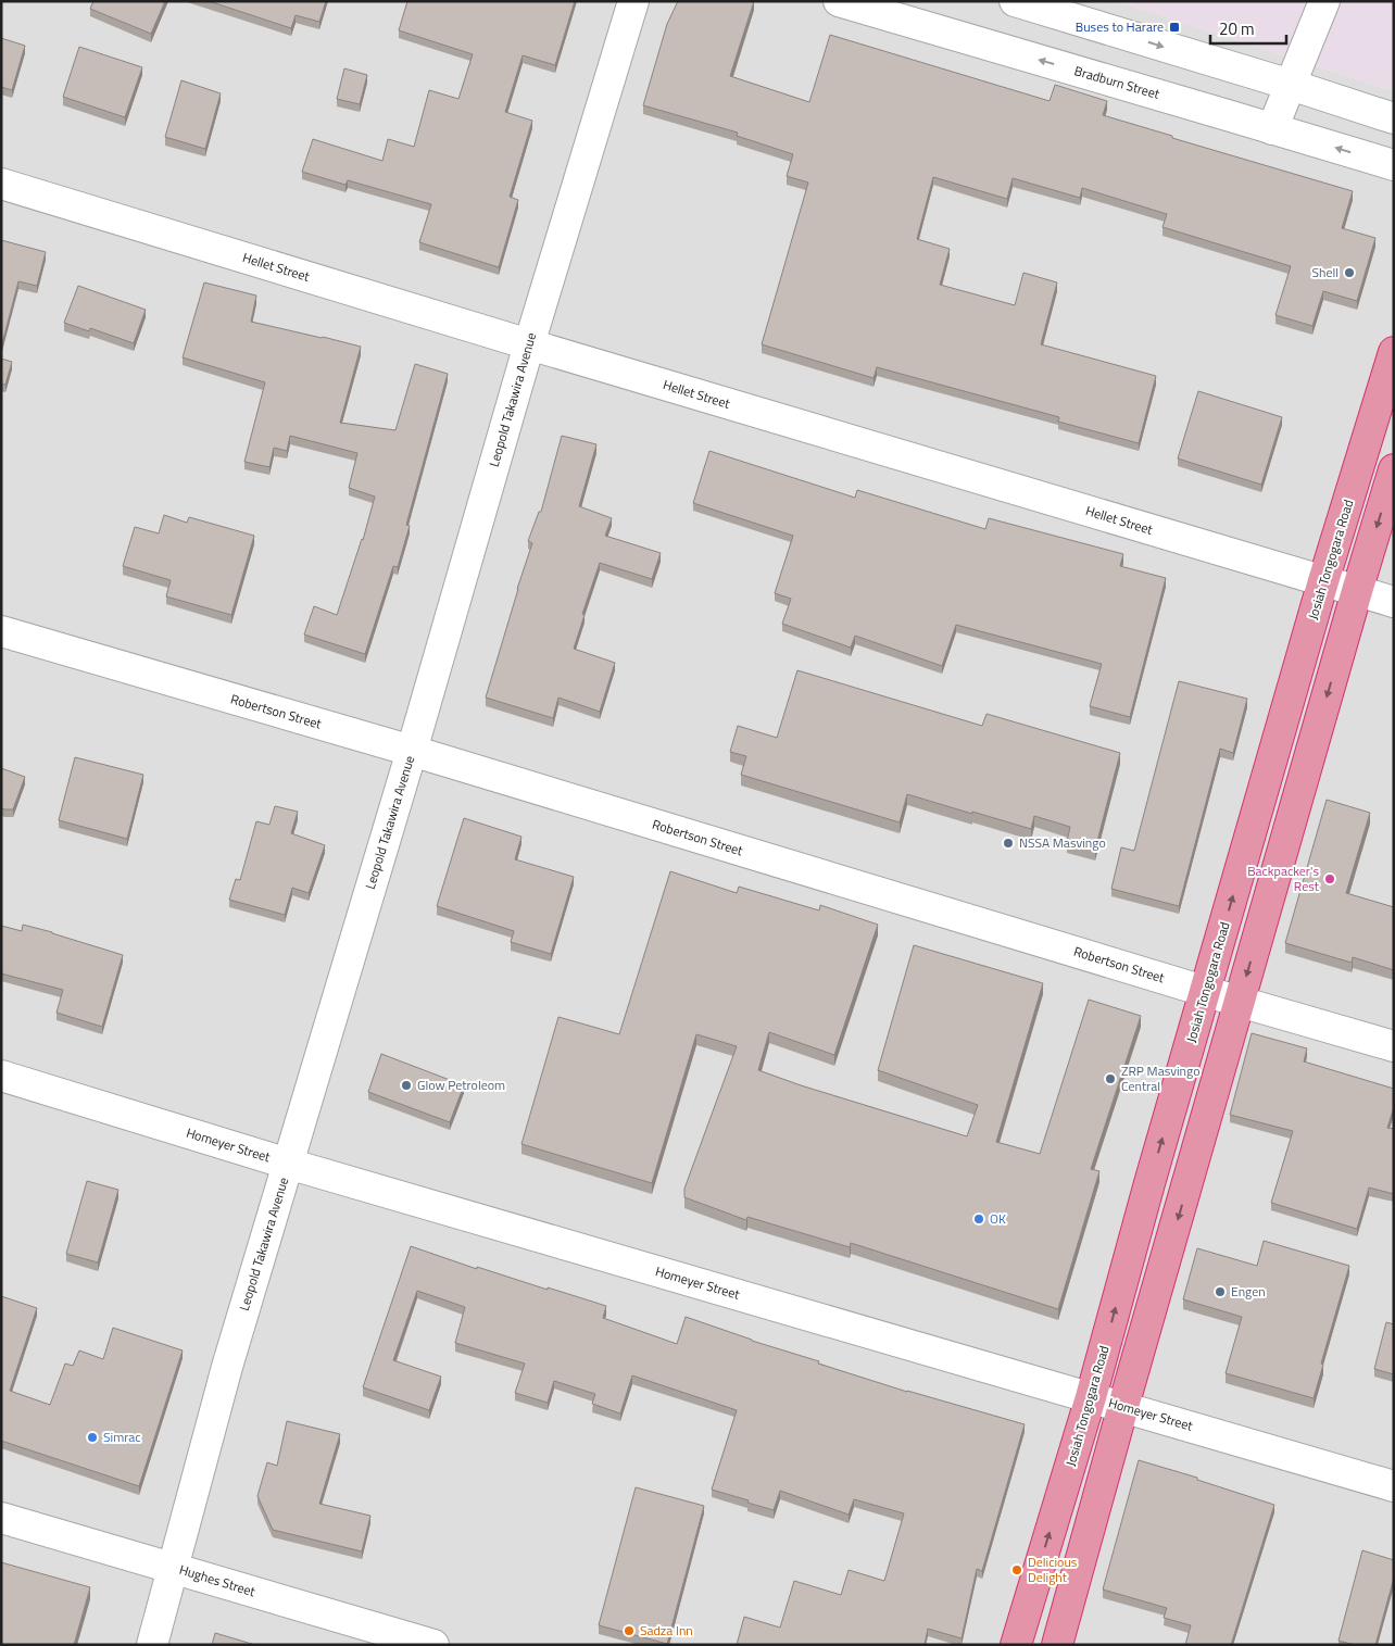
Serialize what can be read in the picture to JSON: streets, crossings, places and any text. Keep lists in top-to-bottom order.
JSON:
{
  "streets": {
    "highway": ["Josiah Tongogara Road"],
    "street": [
      "Bradburn Street",
      "Hellet Street",
      "Leopold Takawira Avenue",
      "Robertson Street",
      "Homeyer Street",
      "Hughes Street"
    ]
  },
  "crossings": [
    ["Hellet Street", "Leopold Takawira Avenue"],
    ["Hellet Street", "Josiah Tongogara Road"],
    ["Leopold Takawira Avenue", "Robertson Street"],
    ["Leopold Takawira Avenue", "Homeyer Street"],
    ["Leopold Takawira Avenue", "Hughes Street"],
    ["Josiah Tongogara Road", "Robertson Street"],
    ["Josiah Tongogara Road", "Homeyer Street"]
  ],
  "places": {
    "transit": ["Buses to Harare"],
    "other": [
      "Shell",
      "NSSA Masvingo",
      "Backpacker's Rest",
      "ZRP Masvingo Central",
      "Glow Petroleom",
      "OK",
      "Engen",
      "Simrac",
      "Delicious Delight",
      "Sadza Inn"
    ]
  },
  "scale_bar": "20 m"
}
